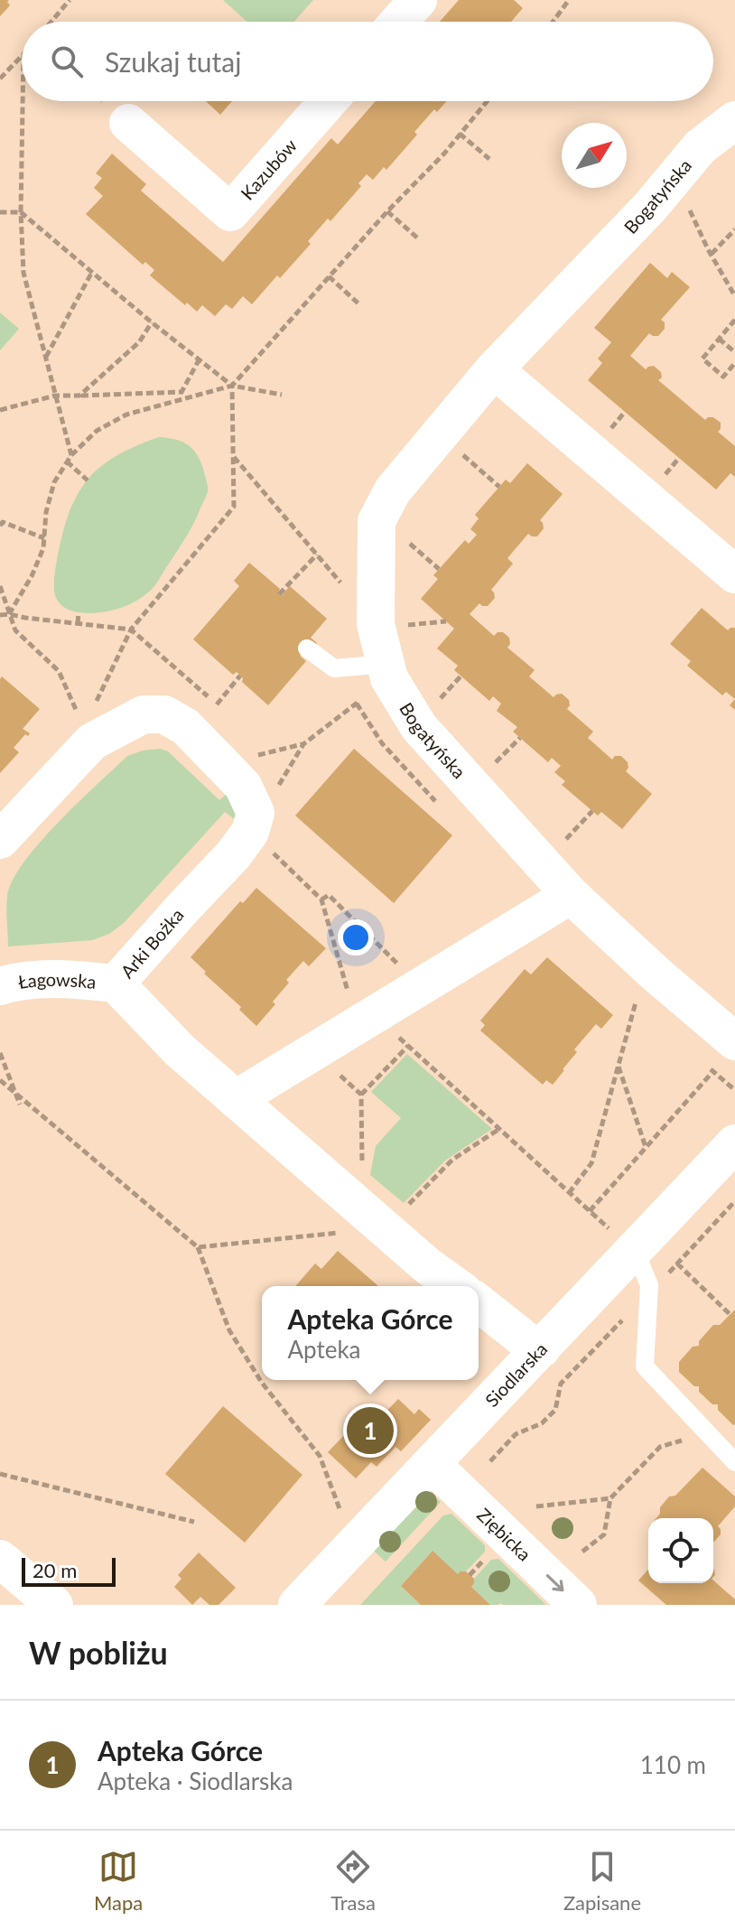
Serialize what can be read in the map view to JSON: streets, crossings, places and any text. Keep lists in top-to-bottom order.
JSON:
{
  "streets": {
    "street": [
      "Kazubów",
      "Bogatyńska",
      "Arki Bożka",
      "Łagowska",
      "Siodlarska",
      "Ziębicka"
    ]
  },
  "crossings": [
    ["Arki Bożka", "Łagowska"],
    ["Siodlarska", "Ziębicka"]
  ],
  "one_way": ["Ziębicka"],
  "scale_bar": "20 m",
  "north": "top right",
  "page": {
    "search": "Szukaj tutaj",
    "popup": ["Apteka Górce", "Apteka"],
    "pins": "1",
    "scale": "20 m",
    "heading": "W pobliżu",
    "list": [
      {
        "mark": "1",
        "name": "Apteka Górce",
        "note": "Apteka · Siodlarska",
        "value": "110 m"
      }
    ],
    "nav": ["Mapa", "Trasa", "Zapisane"]
  }
}
